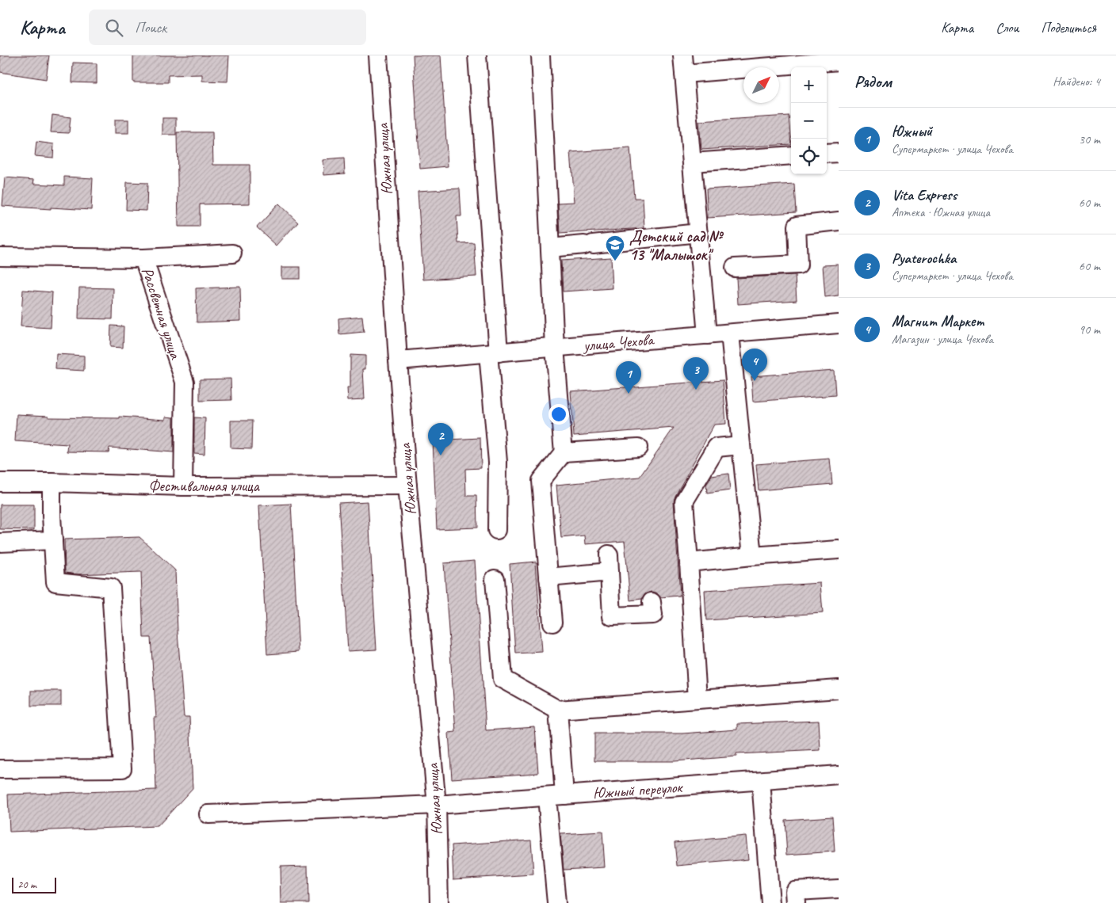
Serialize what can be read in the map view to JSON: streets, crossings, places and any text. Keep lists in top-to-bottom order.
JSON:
{
  "streets": {
    "street": [
      "Южная улица",
      "Рассветная улица",
      "улица Чехова",
      "Фестивальная улица",
      "Южный переулок"
    ]
  },
  "crossings": [
    ["Южная улица", "улица Чехова"],
    ["Южная улица", "Фестивальная улица"],
    ["Южная улица", "Южный переулок"],
    ["Рассветная улица", "Фестивальная улица"]
  ],
  "places": {
    "school or university": ["Детский сад № 13 \"Малышок\""]
  },
  "scale_bar": "20 m",
  "north": "top right",
  "page": {
    "header": "Карта",
    "search": "Поиск",
    "nav": ["Карта", "Слои", "Поделиться"],
    "heading": ["Рядом", "Найдено: 4"],
    "map_buttons": ["+", "−"],
    "list": [
      {
        "mark": "1",
        "name": "Южный",
        "note": "Супермаркет · улица Чехова",
        "value": "30 m"
      },
      {
        "mark": "2",
        "name": "Vita Express",
        "note": "Аптека · Южная улица",
        "value": "60 m"
      },
      {
        "mark": "3",
        "name": "Pyaterochka",
        "note": "Супермаркет · улица Чехова",
        "value": "60 m"
      },
      {
        "mark": "4",
        "name": "Магнит Маркет",
        "note": "Магазин · улица Чехова",
        "value": "90 m"
      }
    ],
    "pins": [
      "4",
      "3",
      "1",
      "2"
    ],
    "scale": "20 m"
  }
}
